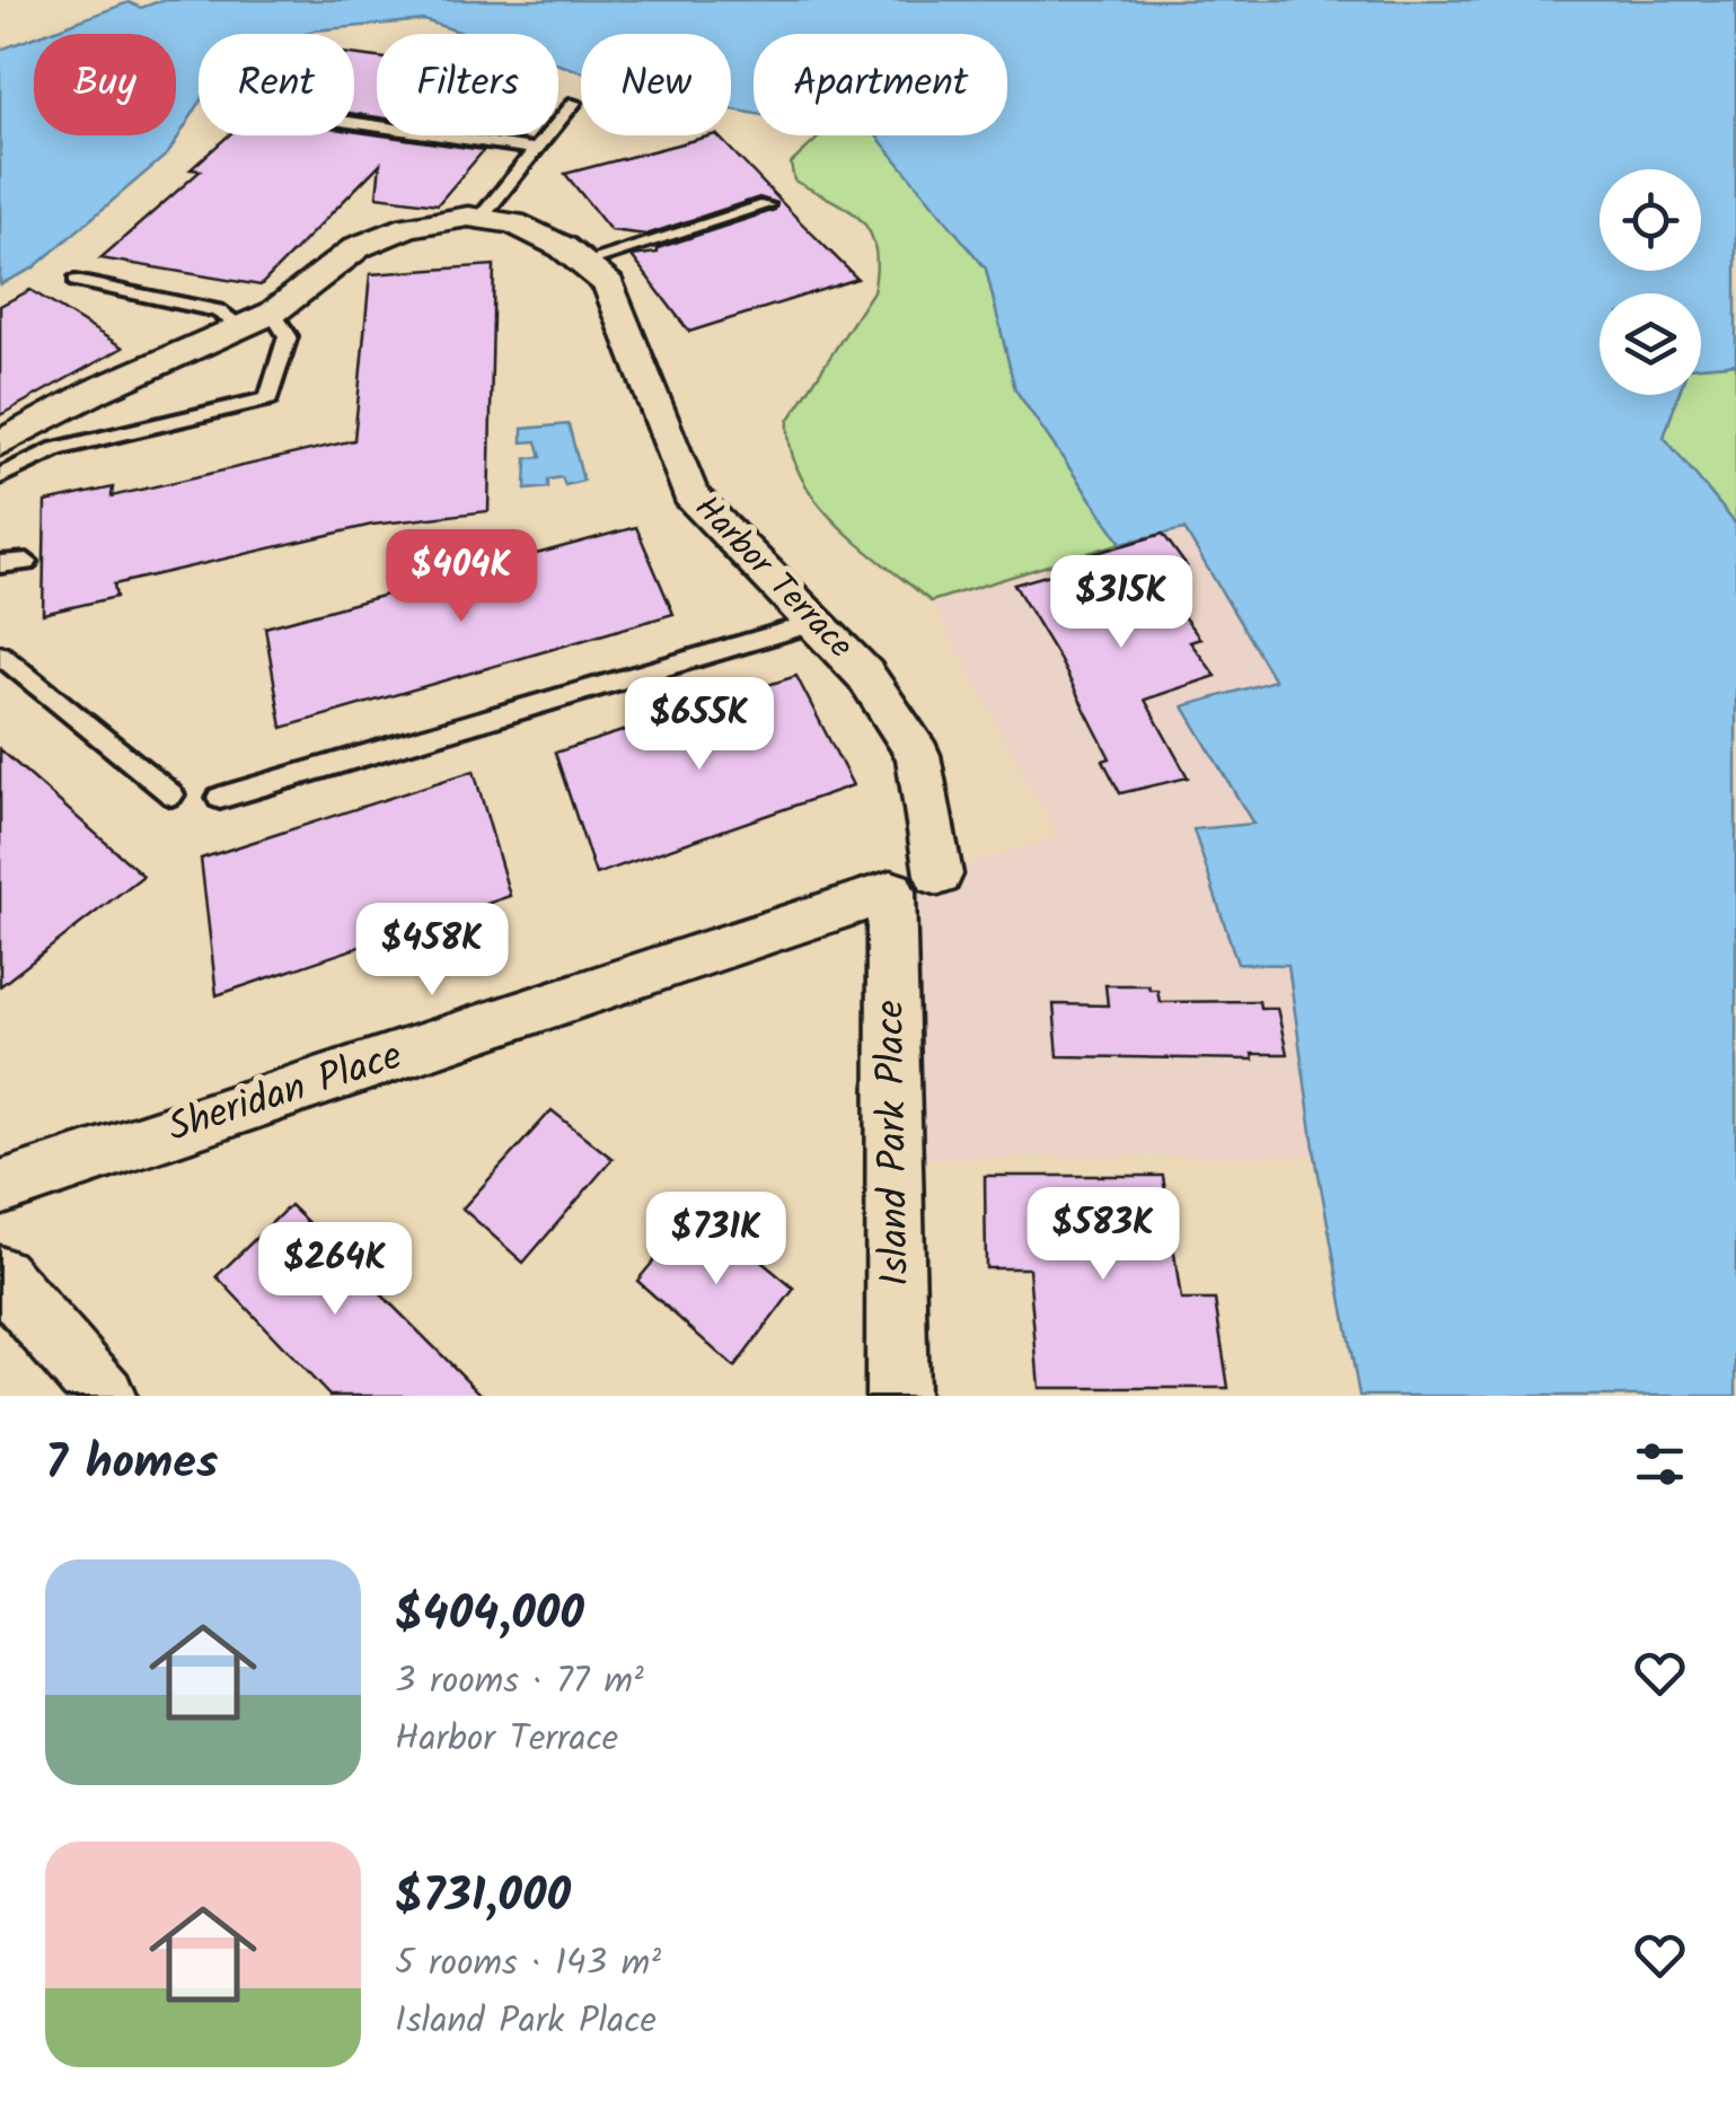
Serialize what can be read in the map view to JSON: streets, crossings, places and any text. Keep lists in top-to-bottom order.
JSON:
{
  "streets": {
    "street": ["Harbor Terrace", "Sheridan Place", "Island Park Place"]
  },
  "crossings": [
    ["Harbor Terrace", "Sheridan Place"],
    ["Harbor Terrace", "Island Park Place"],
    ["Sheridan Place", "Island Park Place"]
  ],
  "page": {
    "chip": [
      "Buy",
      "Rent",
      "Filters",
      "New",
      "Apartment"
    ],
    "price": [
      "$404K",
      "$315K",
      "$655K",
      "$458K",
      "$583K",
      "$731K",
      "$264K"
    ],
    "heading": "7 homes",
    "list": [
      {
        "name": "$404,000",
        "note": "3 rooms · 77 m² · Harbor Terrace"
      },
      {
        "name": "$731,000",
        "note": "5 rooms · 143 m² · Island Park Place"
      }
    ]
  }
}
